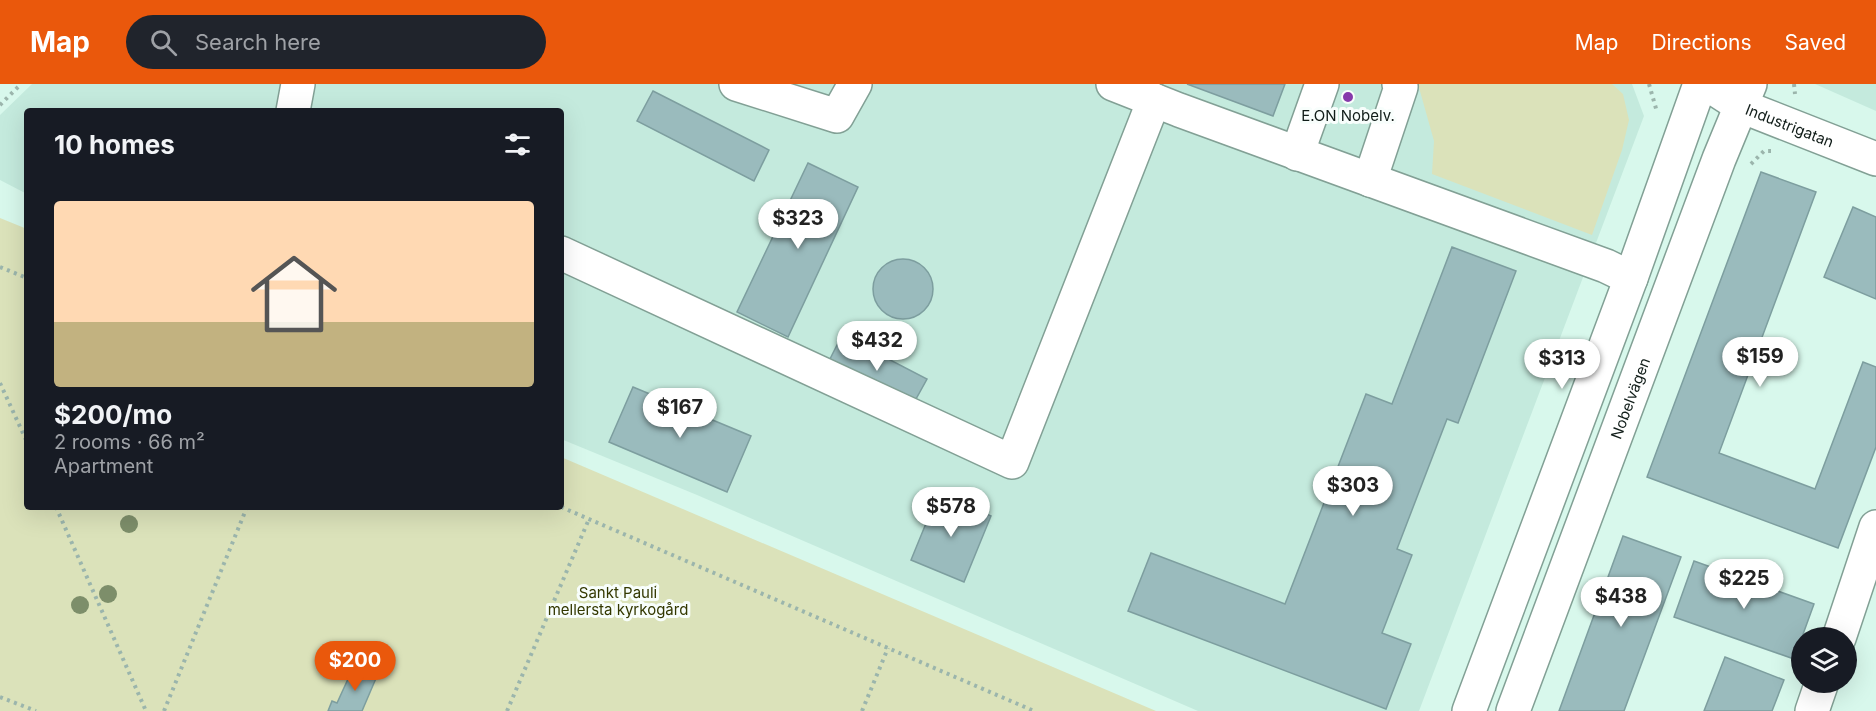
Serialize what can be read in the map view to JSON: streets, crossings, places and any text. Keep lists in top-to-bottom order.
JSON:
{
  "streets": {
    "main road": ["Industrigatan", "Nobelvägen"]
  },
  "crossings": [
    ["Industrigatan", "Nobelvägen"]
  ],
  "parks": ["Sankt Pauli mellersta kyrkogård"],
  "places": ["E.ON Nobelv."],
  "page": {
    "header": "Map",
    "search": "Search here",
    "nav": ["Map", "Directions", "Saved"],
    "heading": "10 homes",
    "list": [
      {
        "name": "$200/mo",
        "note": "2 rooms · 66 m² · Apartment"
      }
    ],
    "price": [
      "$323",
      "$432",
      "$159",
      "$313",
      "$167",
      "$303",
      "$578",
      "$225",
      "$438",
      "$200"
    ]
  }
}
